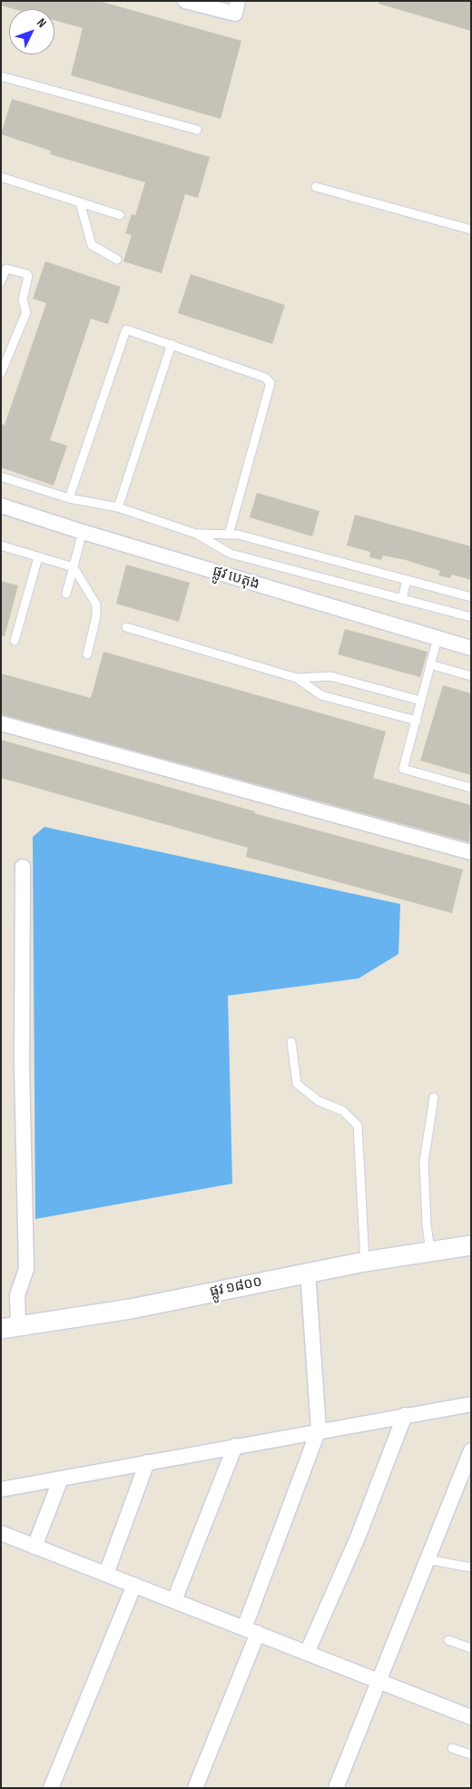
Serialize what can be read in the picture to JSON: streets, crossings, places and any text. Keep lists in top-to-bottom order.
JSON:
{
  "streets": {
    "street": ["ផ្លូវ បេតុង", "ផ្លូវ ១៨០០"]
  },
  "north": "top right"
}
